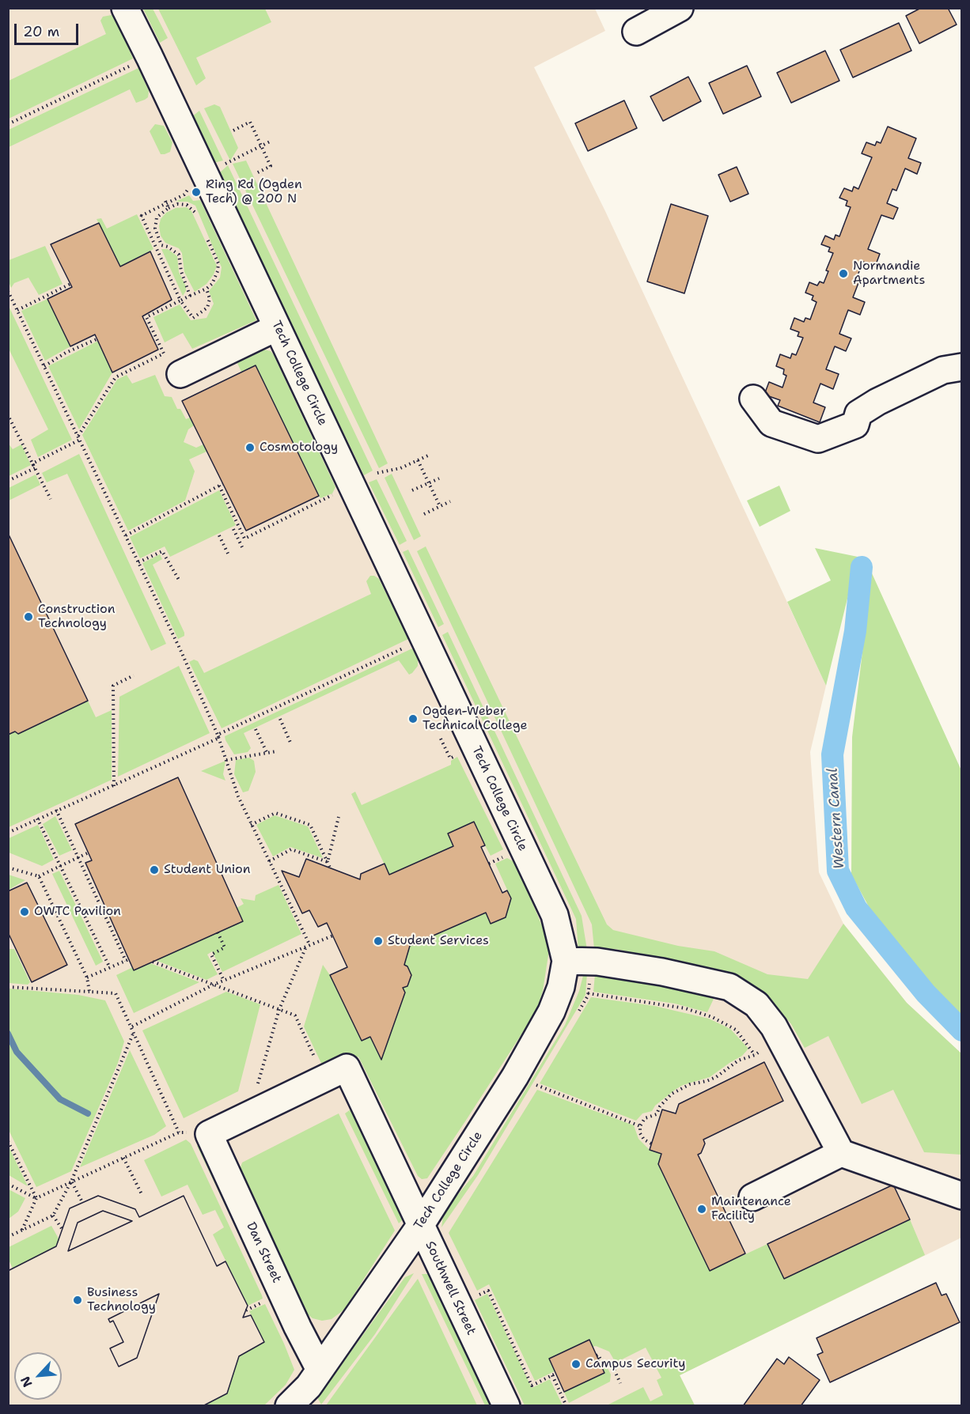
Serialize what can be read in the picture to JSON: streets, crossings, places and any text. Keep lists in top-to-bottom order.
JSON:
{
  "streets": {
    "street": ["Tech College Circle", "Dan Street", "Southwell Street"]
  },
  "crossings": [
    ["Tech College Circle", "Dan Street"],
    ["Tech College Circle", "Southwell Street"]
  ],
  "water": ["Western Canal"],
  "places": [
    "Ring Rd (Ogden Tech) @ 200 N",
    "Normandie Apartments",
    "Cosmotology",
    "Construction Technology",
    "Ogden-Weber Technical College",
    "Student Union",
    "OWTC Pavilion",
    "Student Services",
    "Maintenance Facility",
    "Business Technology",
    "Campus Security"
  ],
  "scale_bar": "20 m",
  "north": "bottom left"
}
